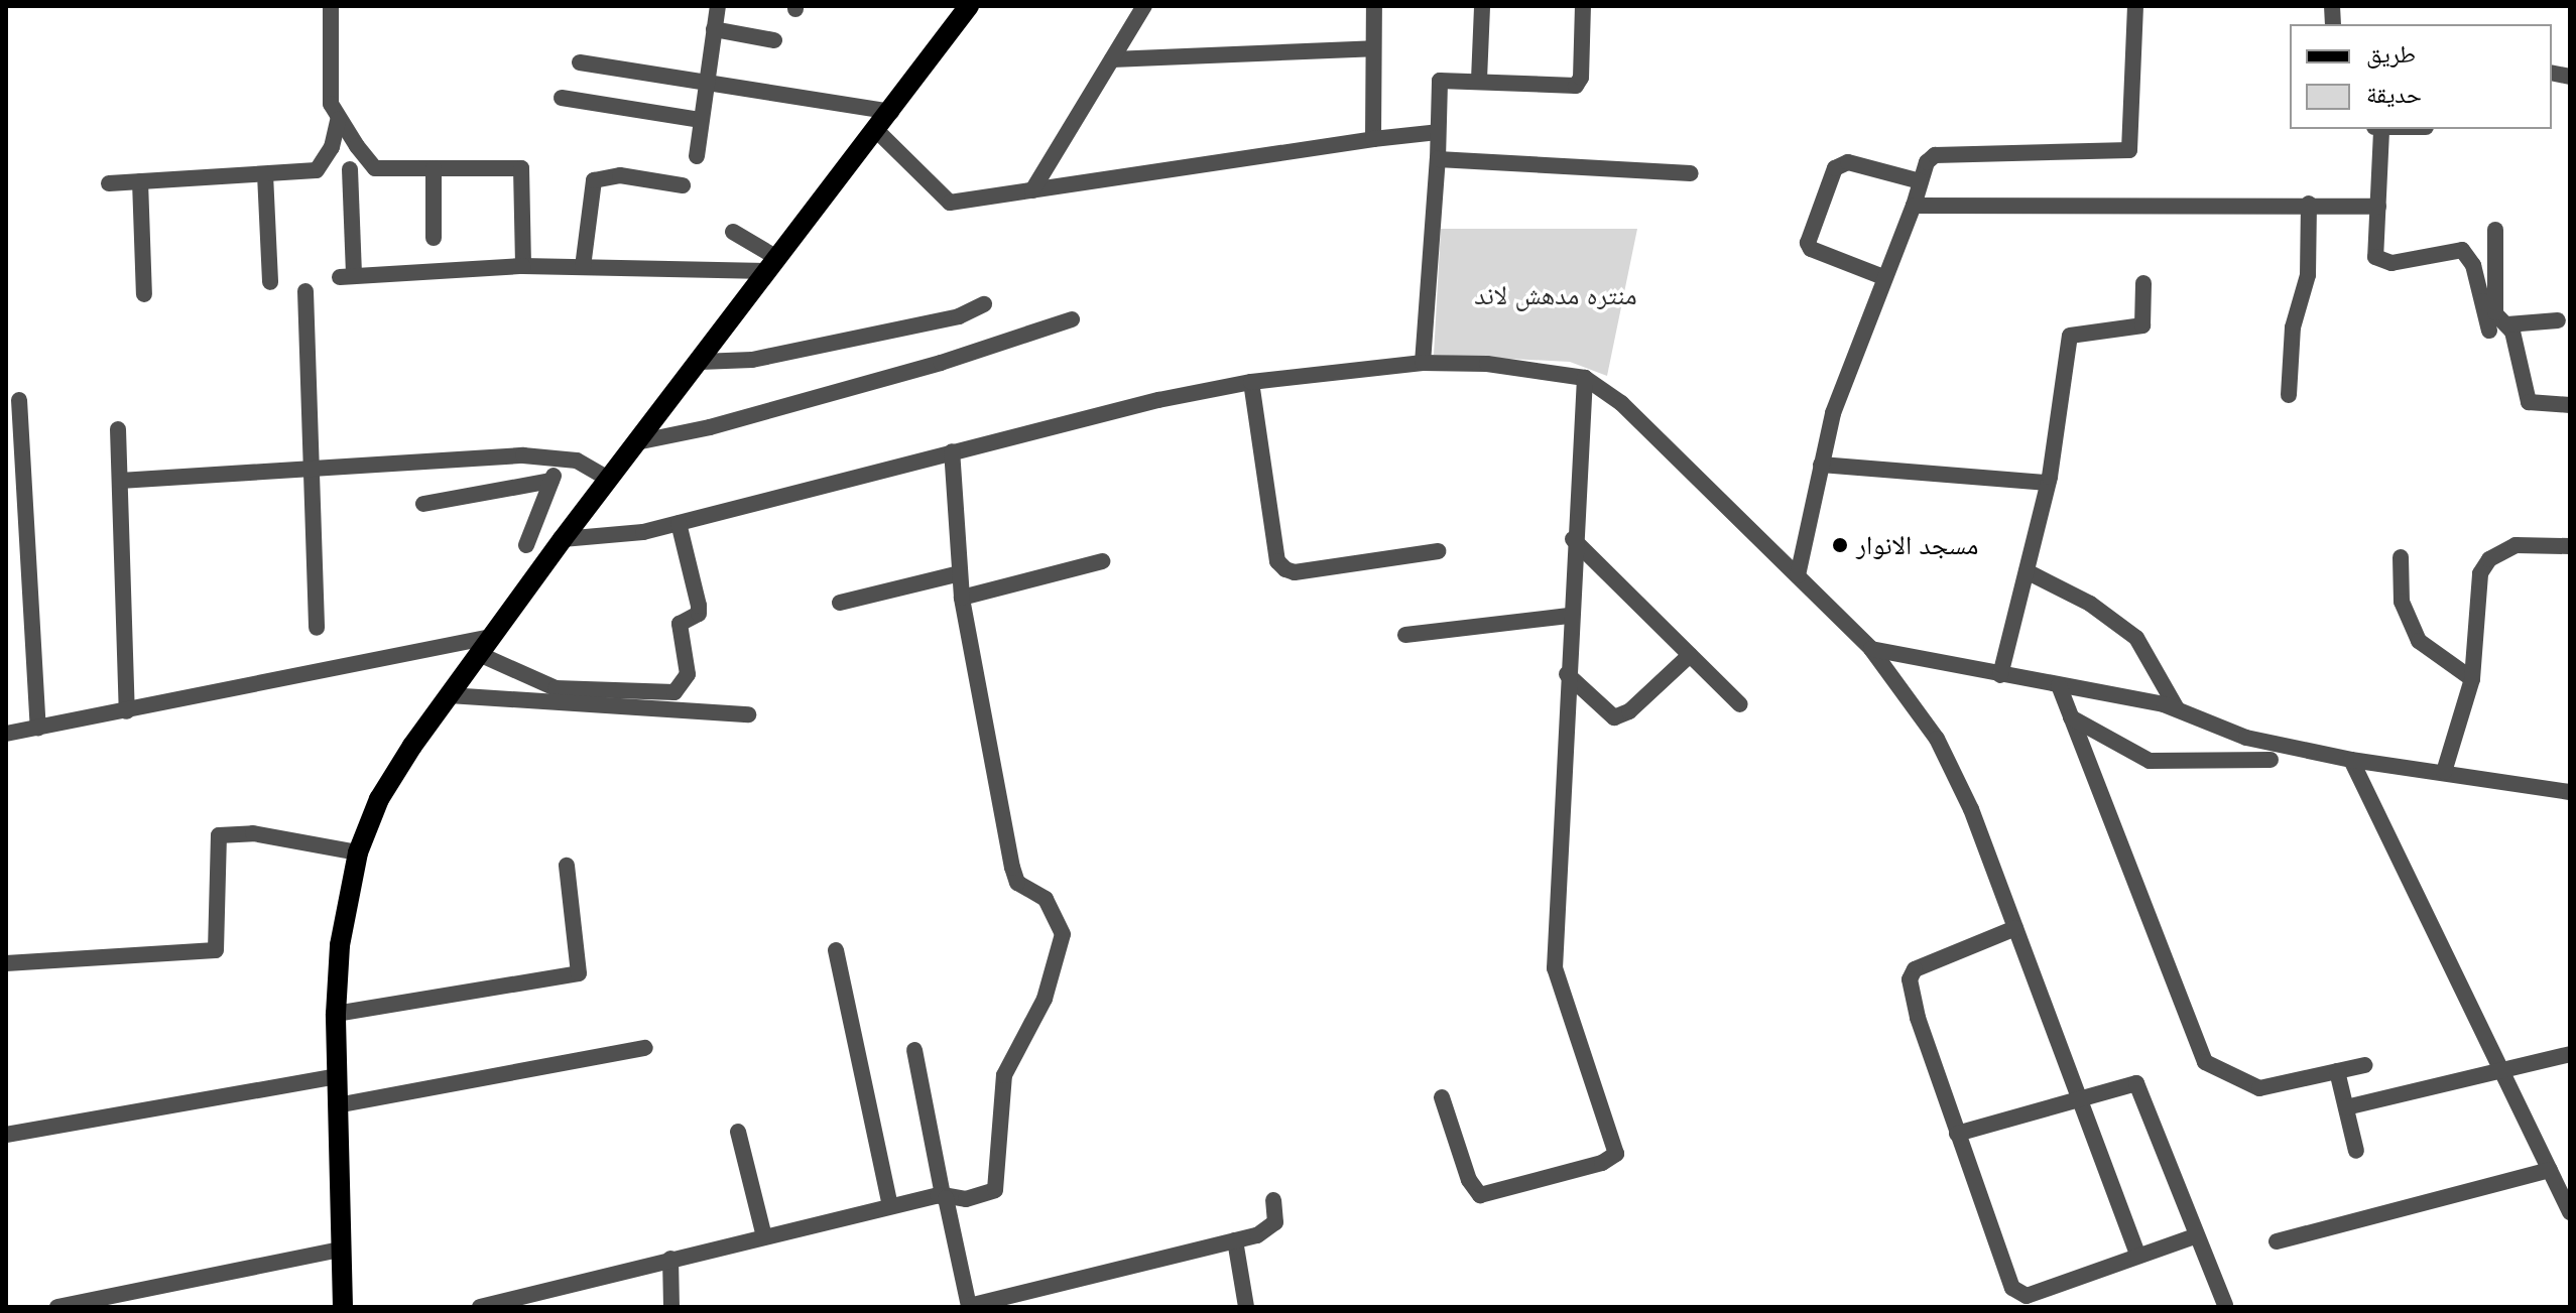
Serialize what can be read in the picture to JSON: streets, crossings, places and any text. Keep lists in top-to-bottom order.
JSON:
{
  "parks": ["منتره مدهش لاند"],
  "places": ["مسجد الانوار"],
  "legend": ["طريق", "حديقة"]
}
